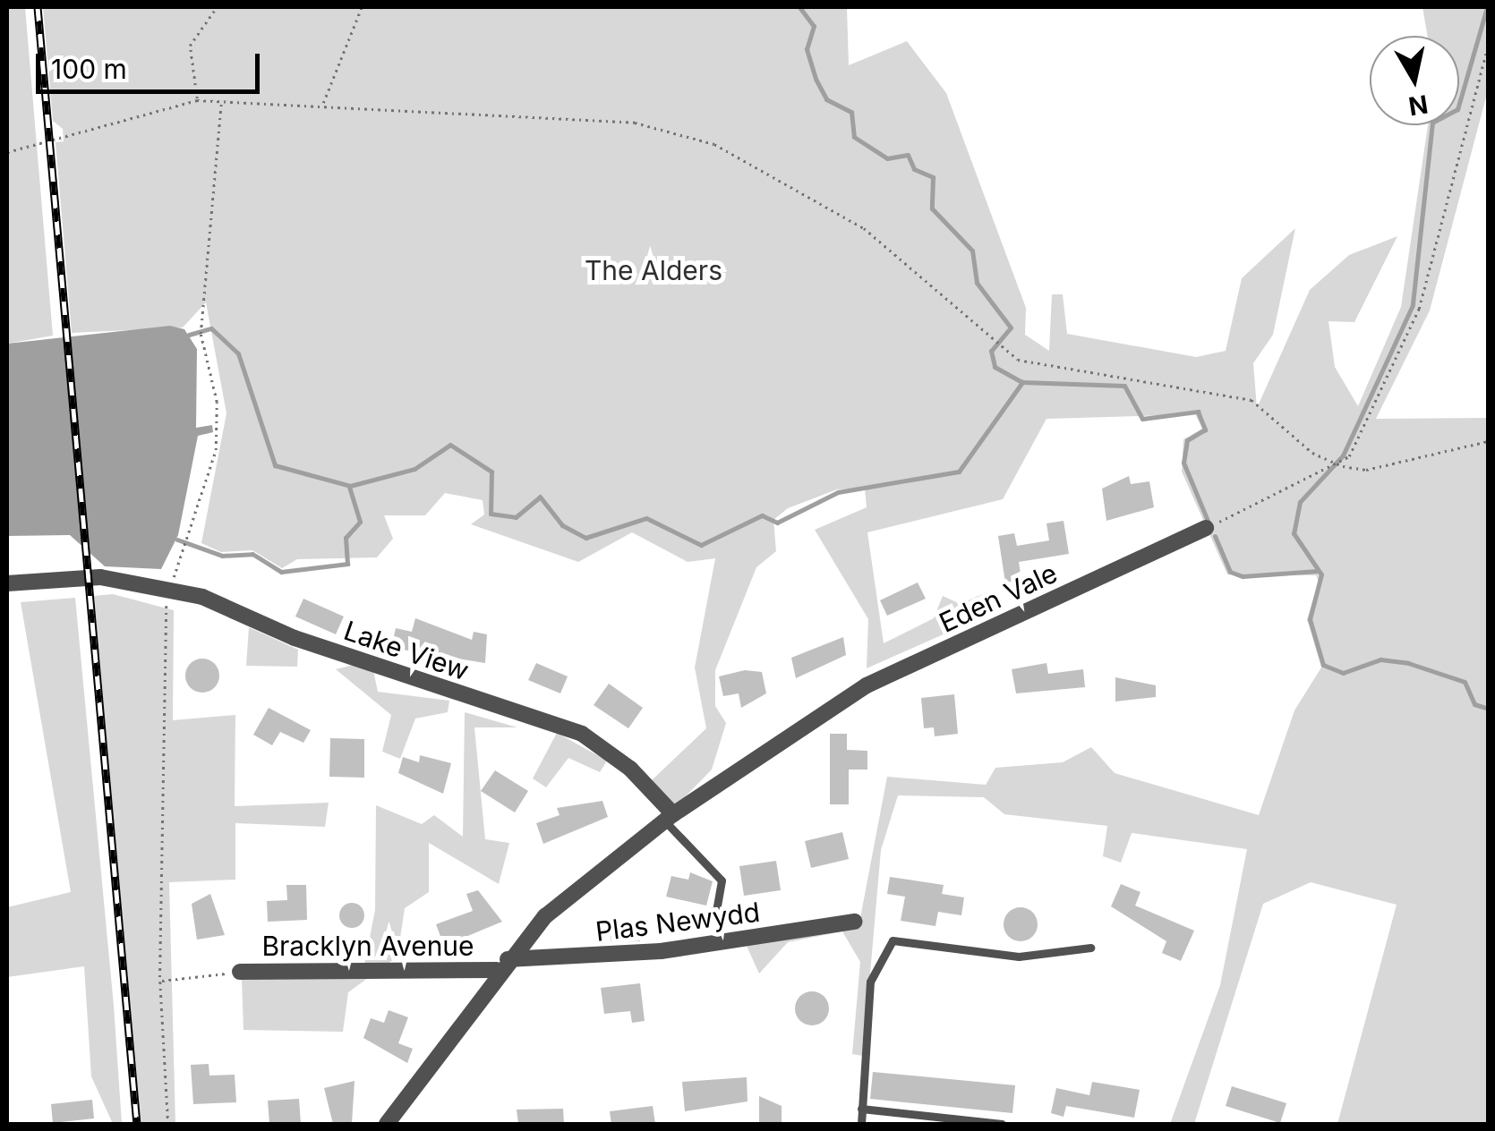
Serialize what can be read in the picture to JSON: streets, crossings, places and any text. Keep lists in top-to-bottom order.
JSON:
{
  "streets": {
    "street": [
      "Eden Vale",
      "Lake View",
      "Plas Newydd",
      "Bracklyn Avenue"
    ]
  },
  "crossings": [
    ["Eden Vale", "Lake View"],
    ["Eden Vale", "Plas Newydd"],
    ["Eden Vale", "Bracklyn Avenue"],
    ["Plas Newydd", "Bracklyn Avenue"]
  ],
  "parks": ["The Alders"],
  "scale_bar": "100 m",
  "north": "bottom"
}
